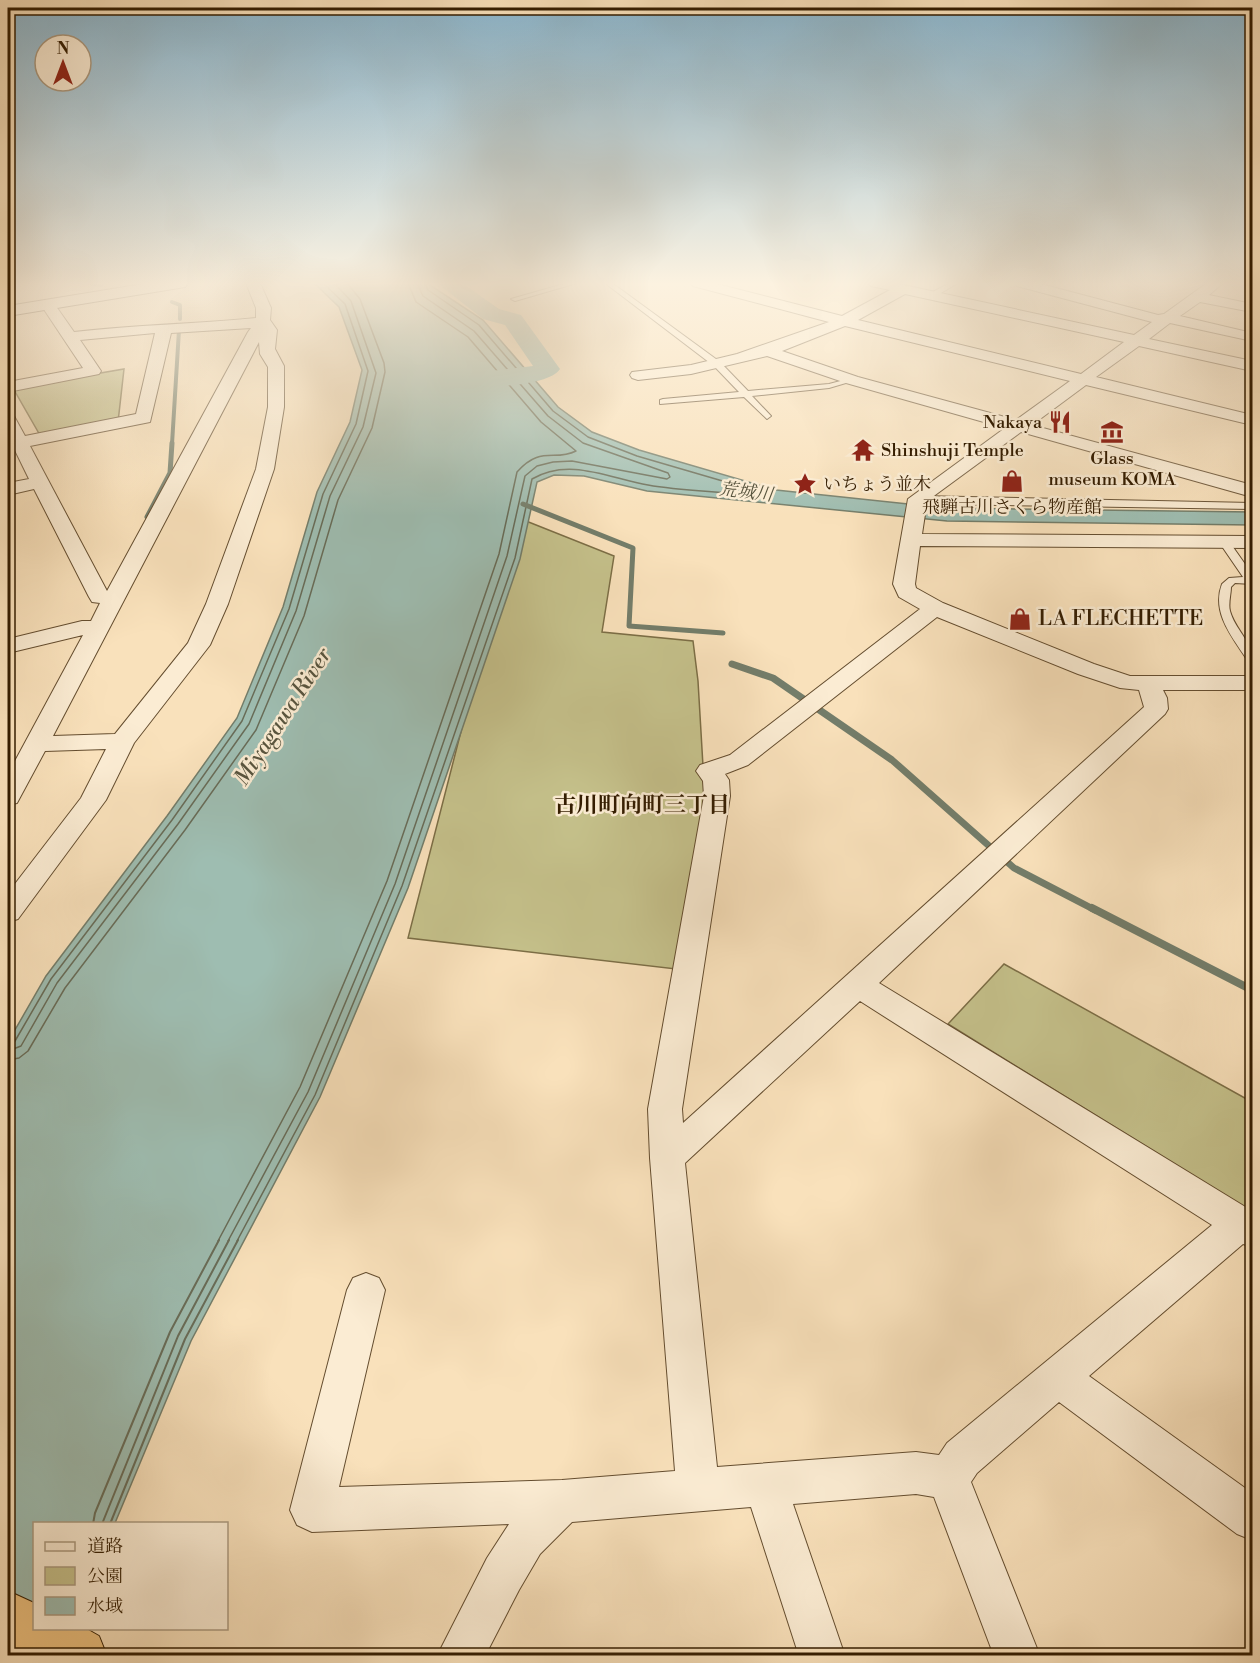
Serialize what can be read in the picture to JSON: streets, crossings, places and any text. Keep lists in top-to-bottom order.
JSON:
{
  "districts": ["古川町向町三丁目"],
  "water": ["荒城川", "Miyagawa River"],
  "places": {
    "restaurant": ["Nakaya"],
    "museum": ["Glass museum KOMA"],
    "temple": ["Shinshuji Temple"],
    "shop": ["飛騨古川さくら物産館", "LA FLECHETTE"],
    "place": ["いちょう並木"]
  },
  "legend": ["道路", "公園", "水域"],
  "north": "top"
}
